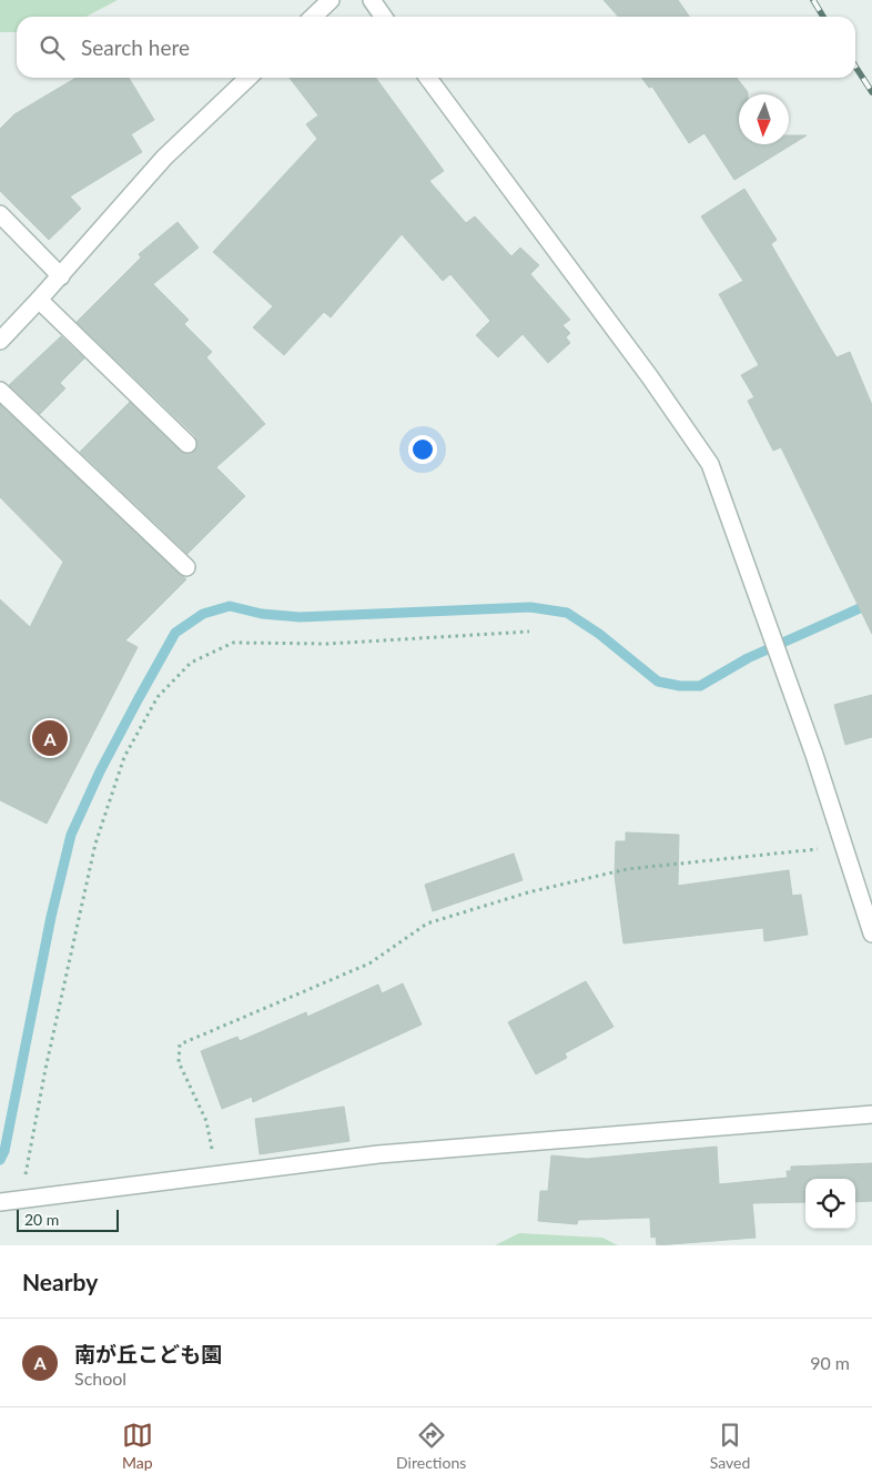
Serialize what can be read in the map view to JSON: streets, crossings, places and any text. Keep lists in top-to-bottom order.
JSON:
{
  "scale_bar": "20 m",
  "north": "bottom",
  "page": {
    "search": "Search here",
    "pins": "A",
    "scale": "20 m",
    "heading": "Nearby",
    "list": [
      {
        "mark": "A",
        "name": "南が丘こども園",
        "note": "School",
        "value": "90 m"
      }
    ],
    "nav": ["Map", "Directions", "Saved"]
  }
}
